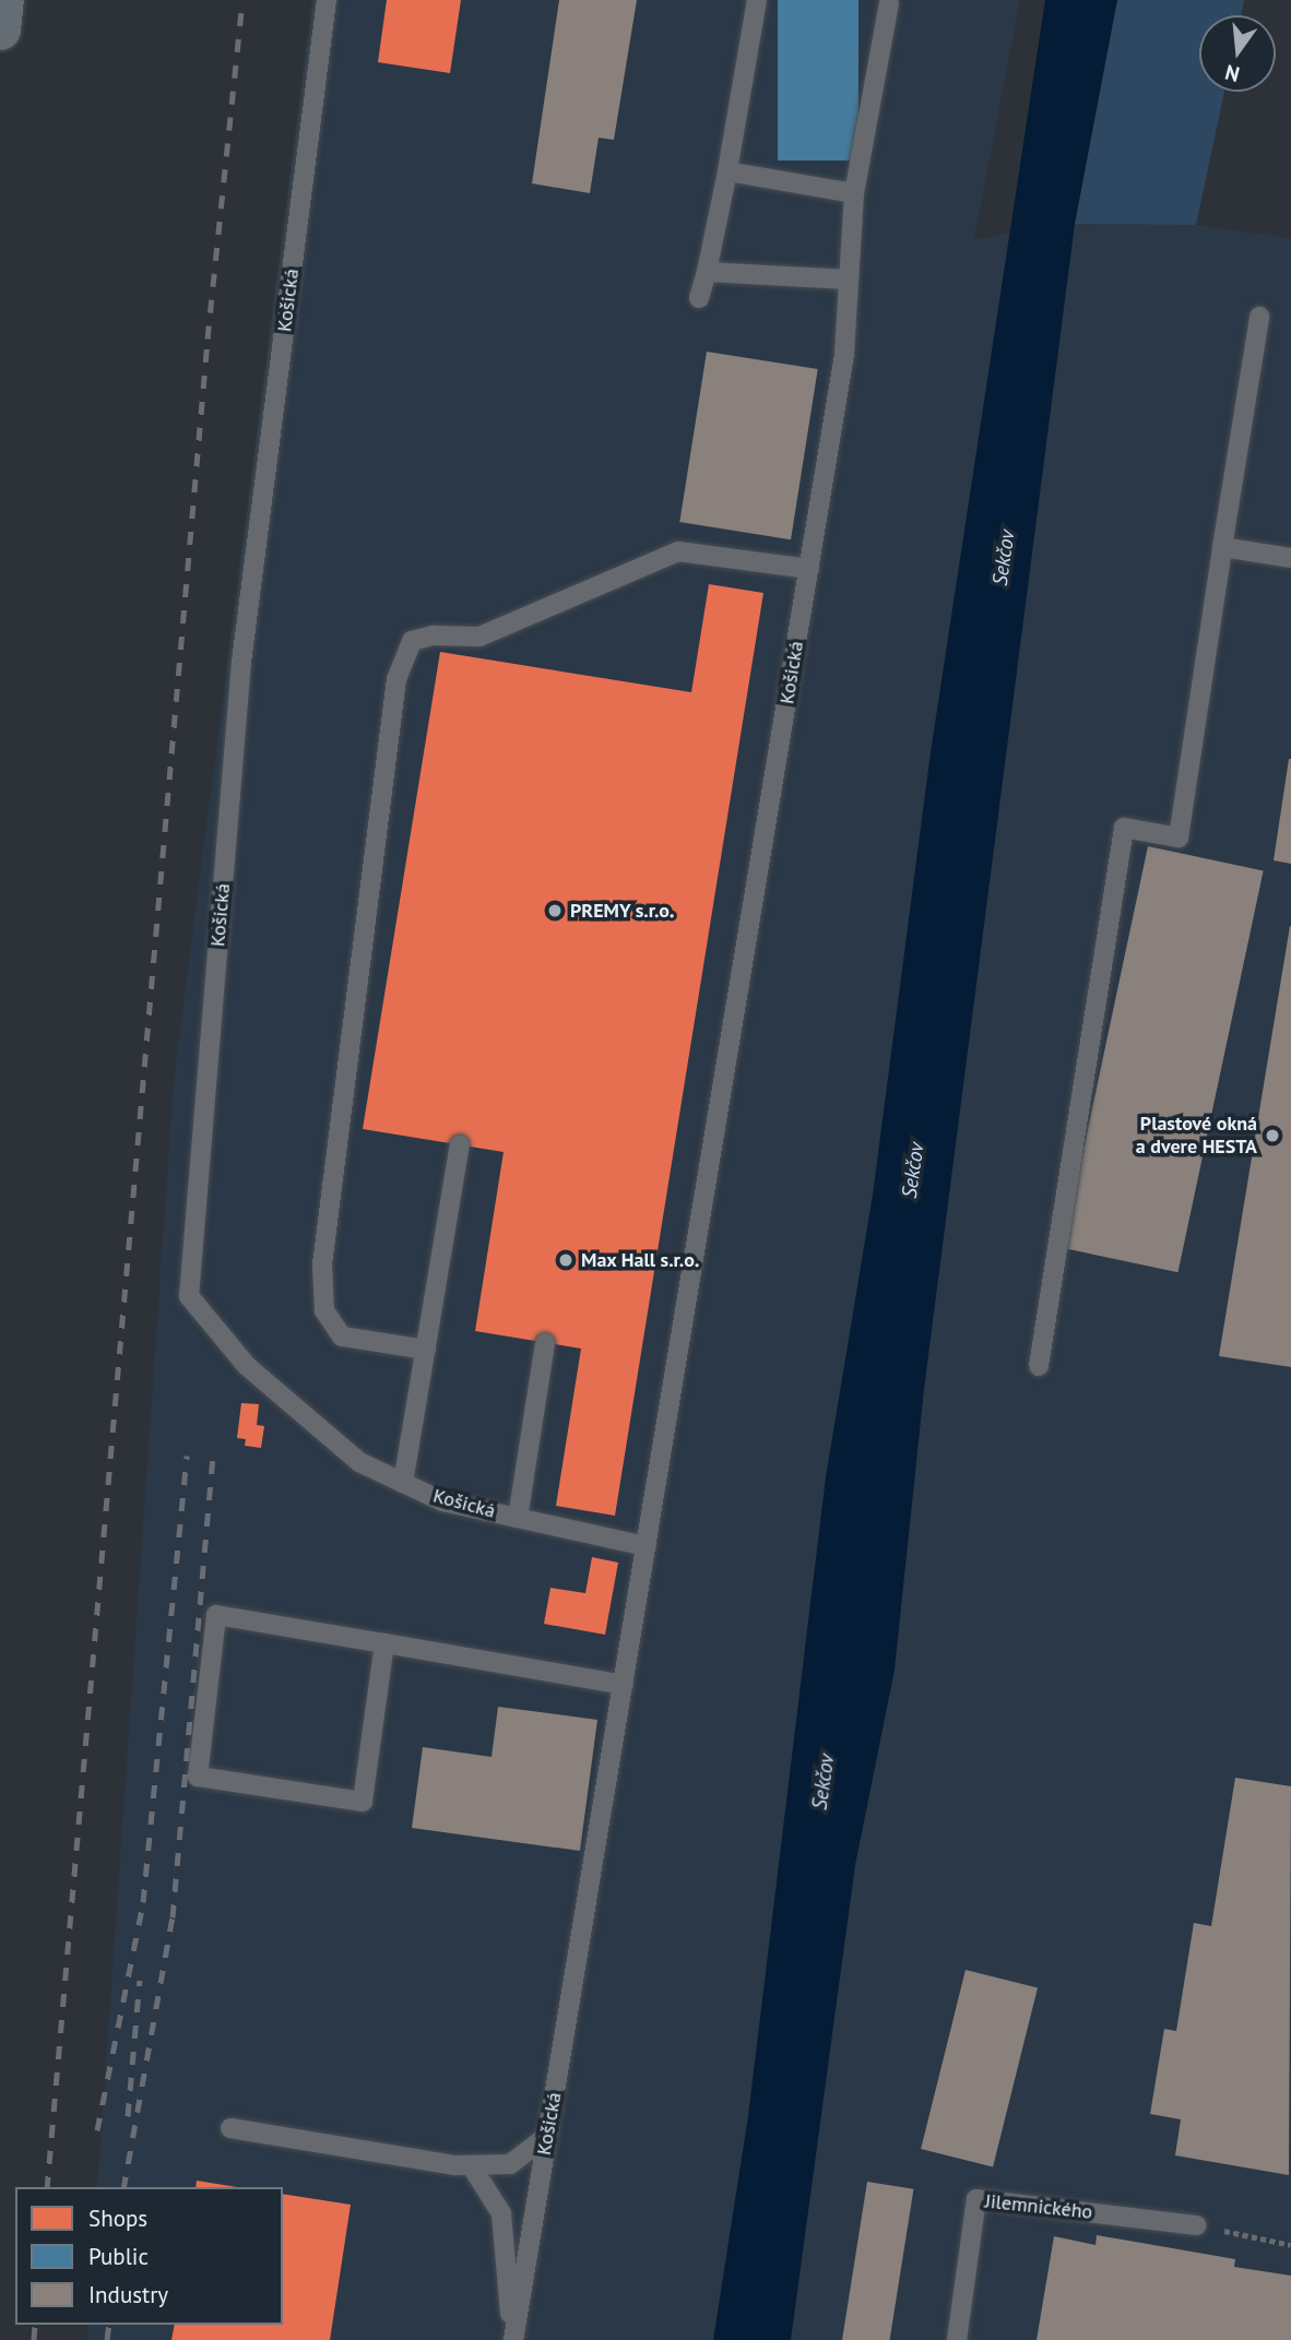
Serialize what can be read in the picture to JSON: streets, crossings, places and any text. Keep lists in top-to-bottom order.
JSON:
{
  "streets": {
    "lane": ["Košická", "Jilemnického"]
  },
  "water": ["Sekčov"],
  "places": ["PREMY s.r.o.", "Plastové okná a dvere HESTA", "Max Hall s.r.o."],
  "legend": ["Shops", "Public", "Industry"],
  "north": "bottom"
}
